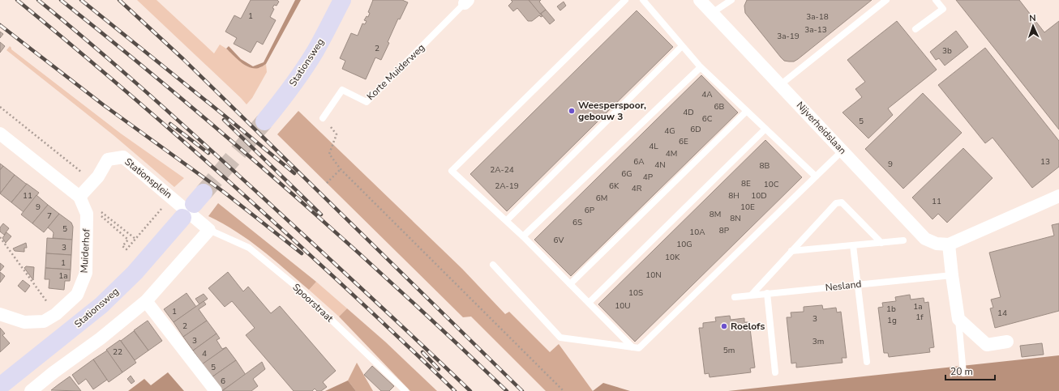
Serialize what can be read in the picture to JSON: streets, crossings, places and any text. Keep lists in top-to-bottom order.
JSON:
{
  "streets": {
    "main road": ["Stationsweg"],
    "street": ["Nijverheidslaan", "Stationsplein", "Muiderhof"],
    "lane": ["Korte Muiderweg", "Nesland", "Spoorstraat"]
  },
  "crossings": [
    ["Stationsplein", "Muiderhof"],
    ["Stationsplein", "Spoorstraat"]
  ],
  "places": ["Weesperspoor, gebouw 3", "Roelofs"],
  "house_numbers": [
    "1",
    "3a-18",
    "3a-13",
    "3a-19",
    "2",
    "3b",
    "4A",
    "6B",
    "4D",
    "6C",
    "5",
    "6D",
    "4G",
    "6E",
    "4L",
    "4M",
    "6A",
    "13",
    "9",
    "4N",
    "8B",
    "2A-24",
    "6G",
    "4P",
    "8E",
    "10C",
    "2A-19",
    "6K",
    "4R",
    "11",
    "8H",
    "10D",
    "6M",
    "11",
    "9",
    "10E",
    "6P",
    "8M",
    "7",
    "8N",
    "6S",
    "5",
    "8P",
    "10A",
    "6V",
    "10G",
    "3",
    "10K",
    "1",
    "10N",
    "1a",
    "10S",
    "10U",
    "1a",
    "1b",
    "1",
    "14",
    "1f",
    "3",
    "1g",
    "2",
    "3",
    "3m",
    "5m",
    "22",
    "4",
    "5",
    "6"
  ],
  "scale_bar": "20 m",
  "north": "top"
}
